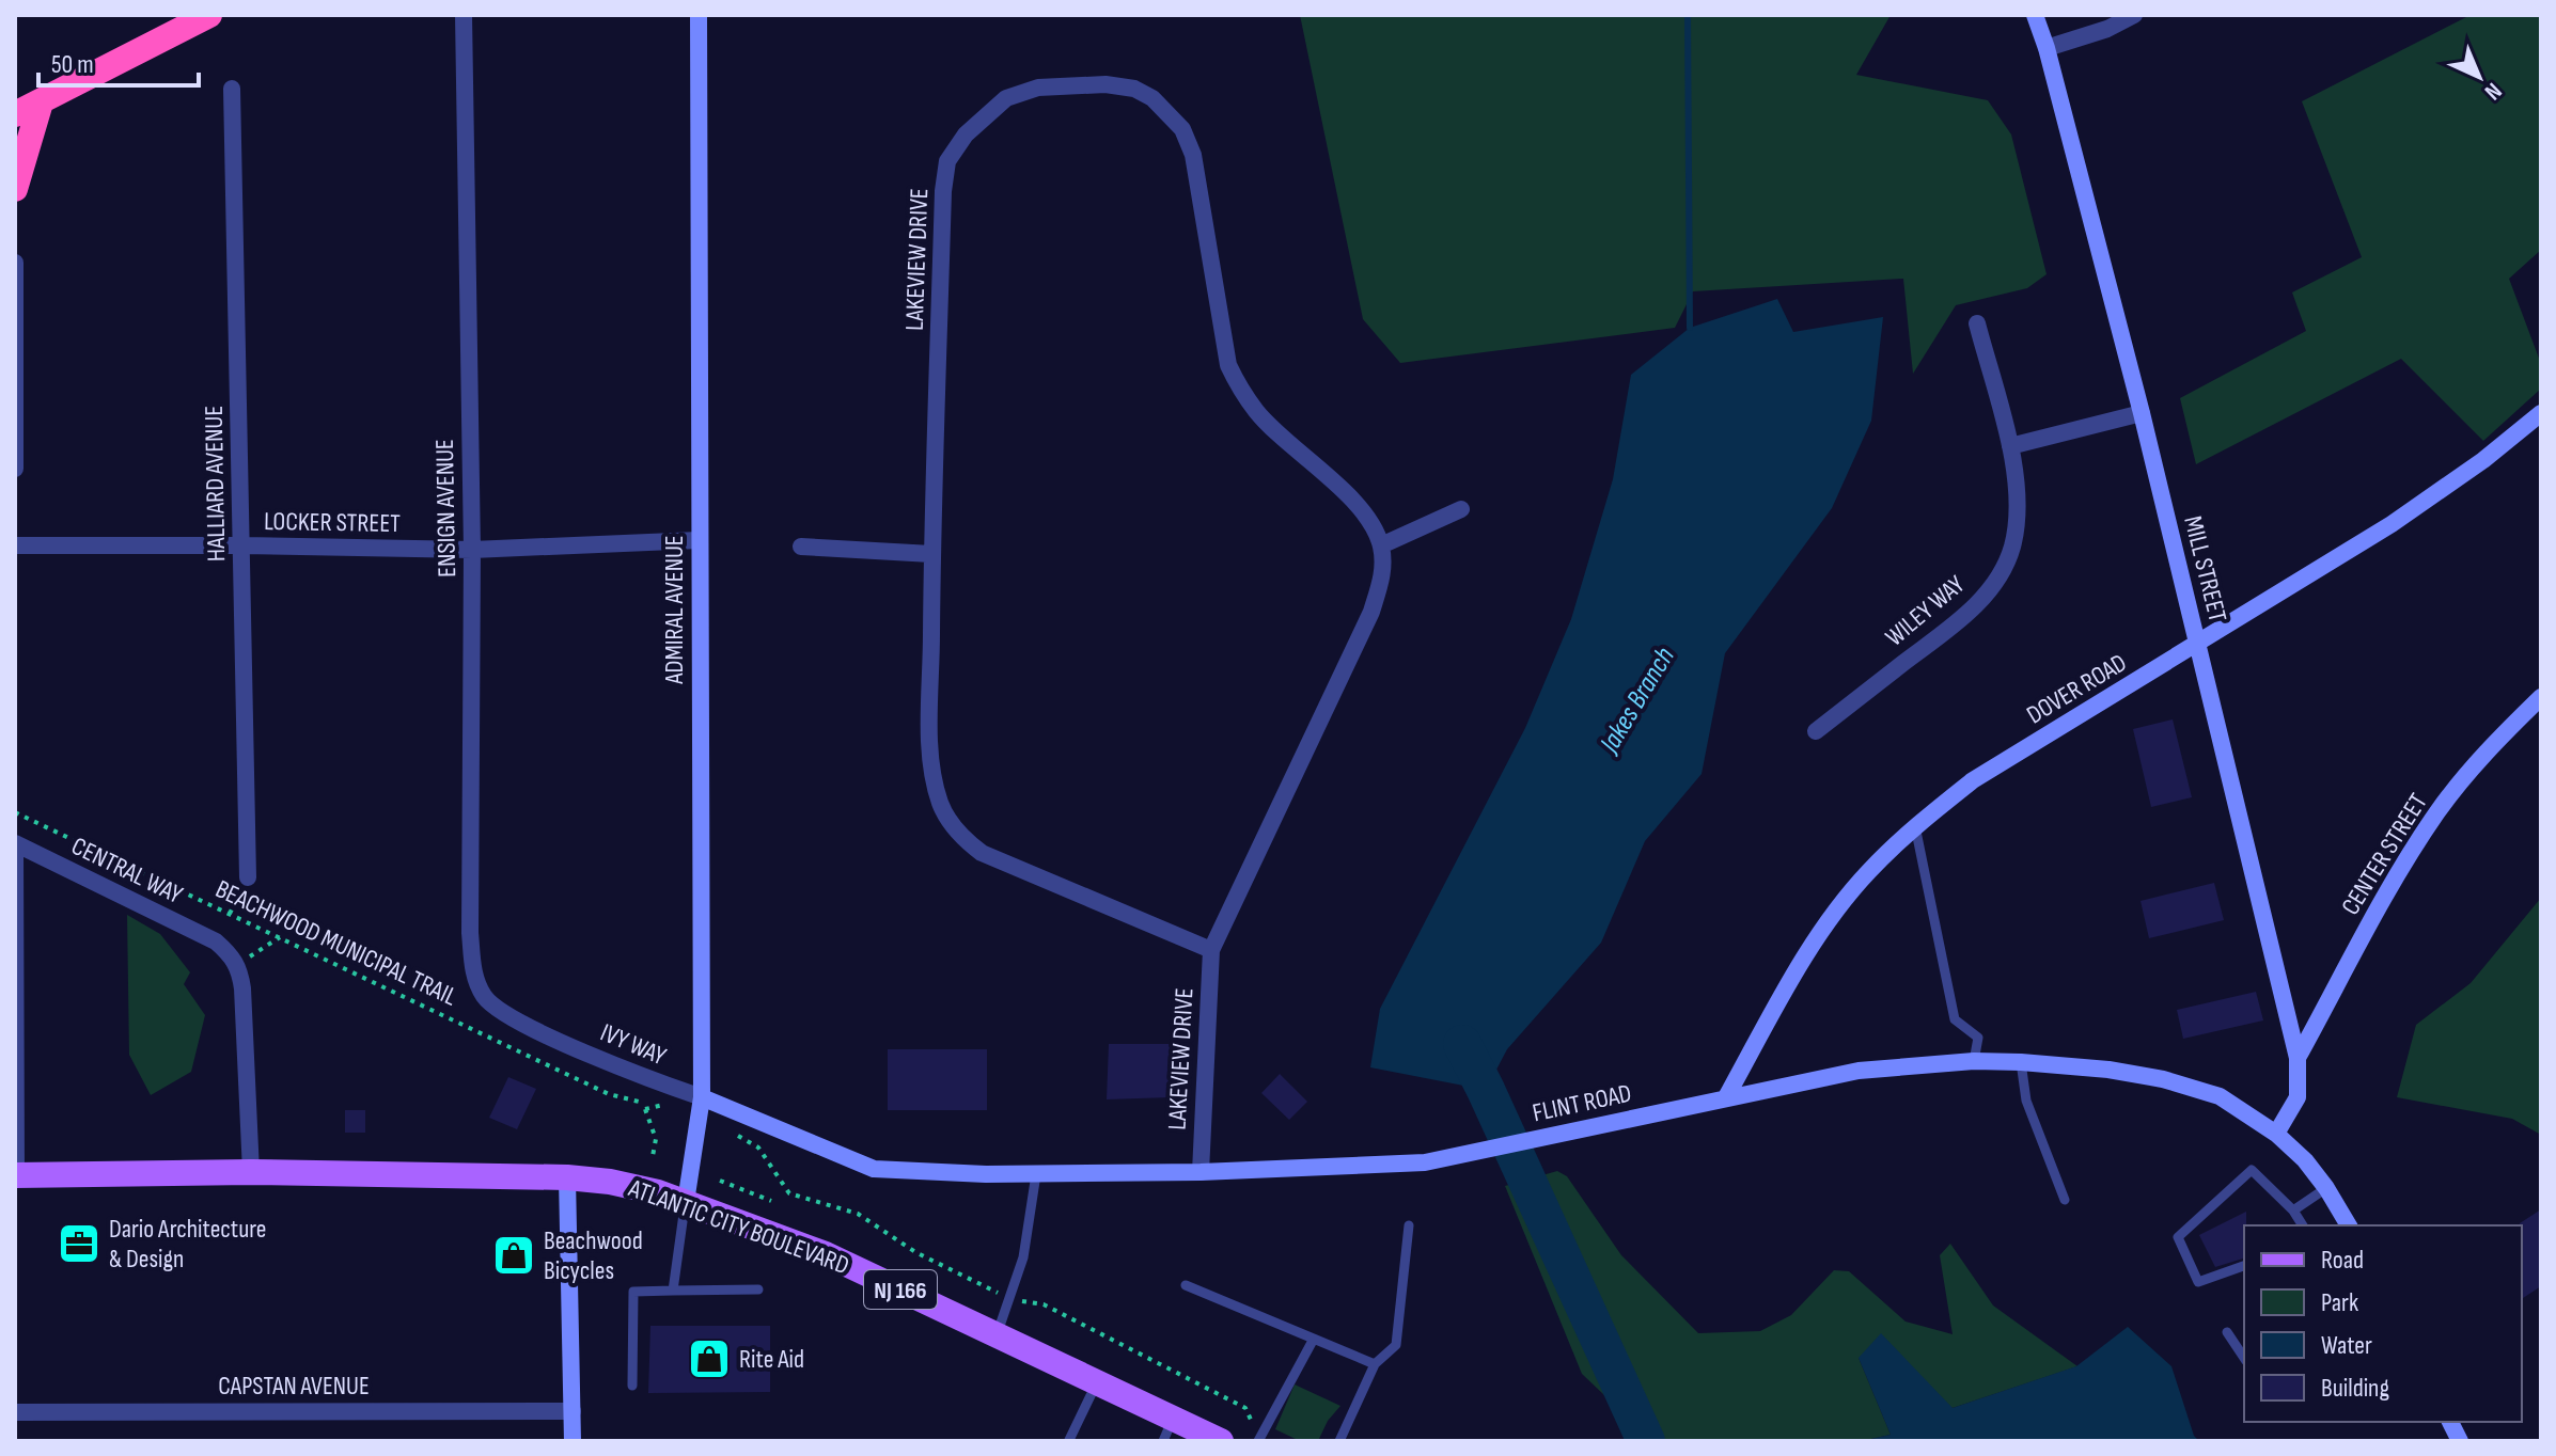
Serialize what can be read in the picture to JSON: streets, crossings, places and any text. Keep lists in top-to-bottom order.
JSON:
{
  "streets": {
    "main road": ["ATLANTIC CITY BOULEVARD", "NJ 166"],
    "street": [
      "LAKEVIEW DRIVE",
      "HALLIARD AVENUE",
      "ENSIGN AVENUE",
      "LOCKER STREET",
      "MILL STREET",
      "ADMIRAL AVENUE",
      "WILEY WAY",
      "DOVER ROAD",
      "CENTER STREET",
      "CENTRAL WAY",
      "IVY WAY",
      "FLINT ROAD",
      "CAPSTAN AVENUE"
    ],
    "path": ["BEACHWOOD MUNICIPAL TRAIL"]
  },
  "crossings": [
    ["LAKEVIEW DRIVE", "FLINT ROAD"],
    ["HALLIARD AVENUE", "LOCKER STREET"],
    ["ENSIGN AVENUE", "LOCKER STREET"],
    ["ENSIGN AVENUE", "IVY WAY"],
    ["LOCKER STREET", "ADMIRAL AVENUE"],
    ["MILL STREET", "DOVER ROAD"],
    ["MILL STREET", "CENTER STREET"],
    ["MILL STREET", "FLINT ROAD"],
    ["ADMIRAL AVENUE", "IVY WAY"],
    ["ADMIRAL AVENUE", "ATLANTIC CITY BOULEVARD"],
    ["DOVER ROAD", "FLINT ROAD"],
    ["IVY WAY", "FLINT ROAD"]
  ],
  "water": ["Jakes Branch"],
  "places": {
    "office": ["Dario Architecture & Design"],
    "shop": ["Beachwood Bicycles", "Rite Aid"]
  },
  "legend": [
    "Road",
    "Park",
    "Water",
    "Building"
  ],
  "scale_bar": "50 m",
  "north": "bottom right"
}
